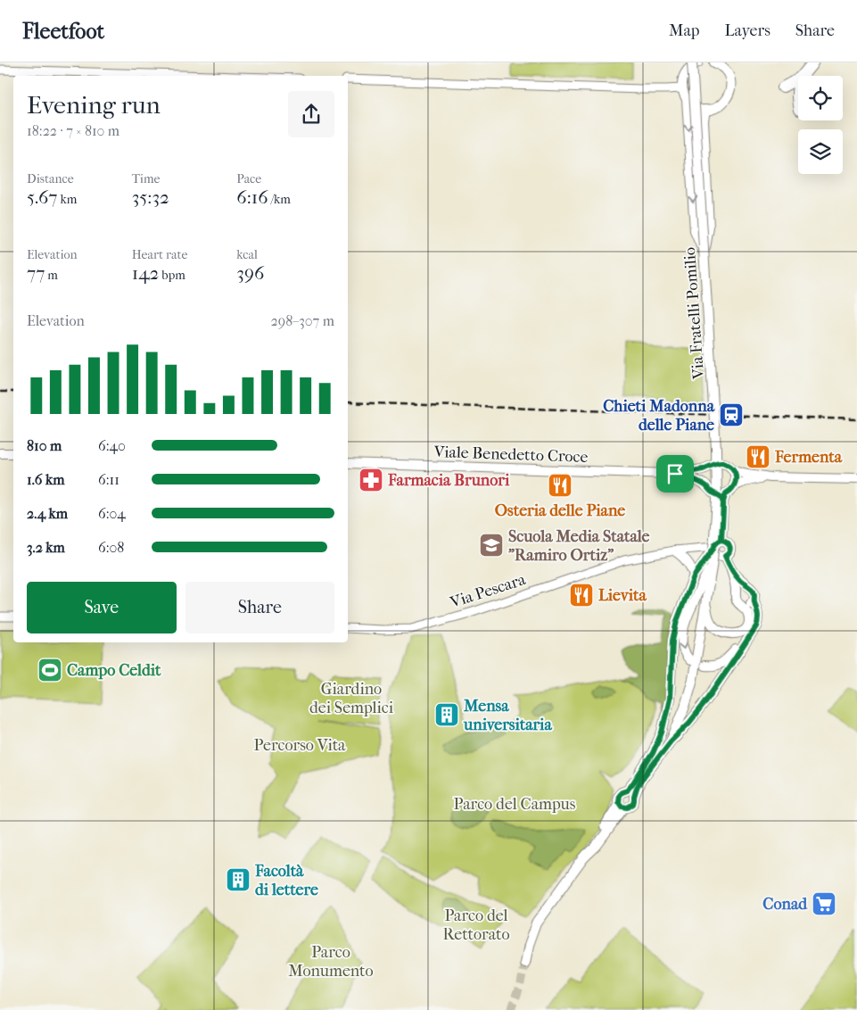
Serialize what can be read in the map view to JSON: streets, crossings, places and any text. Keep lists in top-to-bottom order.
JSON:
{
  "streets": {
    "main road": ["Via Fratelli Pomilio", "Viale Benedetto Croce"],
    "street": ["Via Pescara"]
  },
  "parks": [
    "Giardino dei Semplici",
    "Percorso Vita",
    "Parco del Campus",
    "Parco del Rettorato",
    "Parco Monumento"
  ],
  "places": {
    "station": ["Chieti Madonna delle Piane"],
    "restaurant": ["Fermenta", "Osteria delle Piane", "Lievita"],
    "pharmacy": ["Farmacia Brunori"],
    "school or university": ["Scuola Media Statale \"Ramiro Ortiz\""],
    "sports": ["Campo Celdit"],
    "building": ["Mensa universitaria", "Facoltà di lettere"],
    "supermarket": ["Conad"]
  },
  "page": {
    "header": "Fleetfoot",
    "nav": ["Map", "Layers", "Share"],
    "heading": ["Evening run", "18:22 · 7 × 810 m"],
    "stats": [
      ["Distance", "5.67 km"],
      ["Time", "35:32"],
      ["Pace", "6:16 /km"],
      ["Elevation", "77 m"],
      ["Heart rate", "142 bpm"],
      ["kcal", "396"]
    ],
    "chart": ["Elevation", "298–307 m"],
    "list": [
      {
        "name": "810 m",
        "note": "6:40"
      },
      {
        "name": "1.6 km",
        "note": "6:11"
      },
      {
        "name": "2.4 km",
        "note": "6:04"
      },
      {
        "name": "3.2 km",
        "note": "6:08"
      }
    ],
    "buttons": ["Save", "Share"]
  }
}
